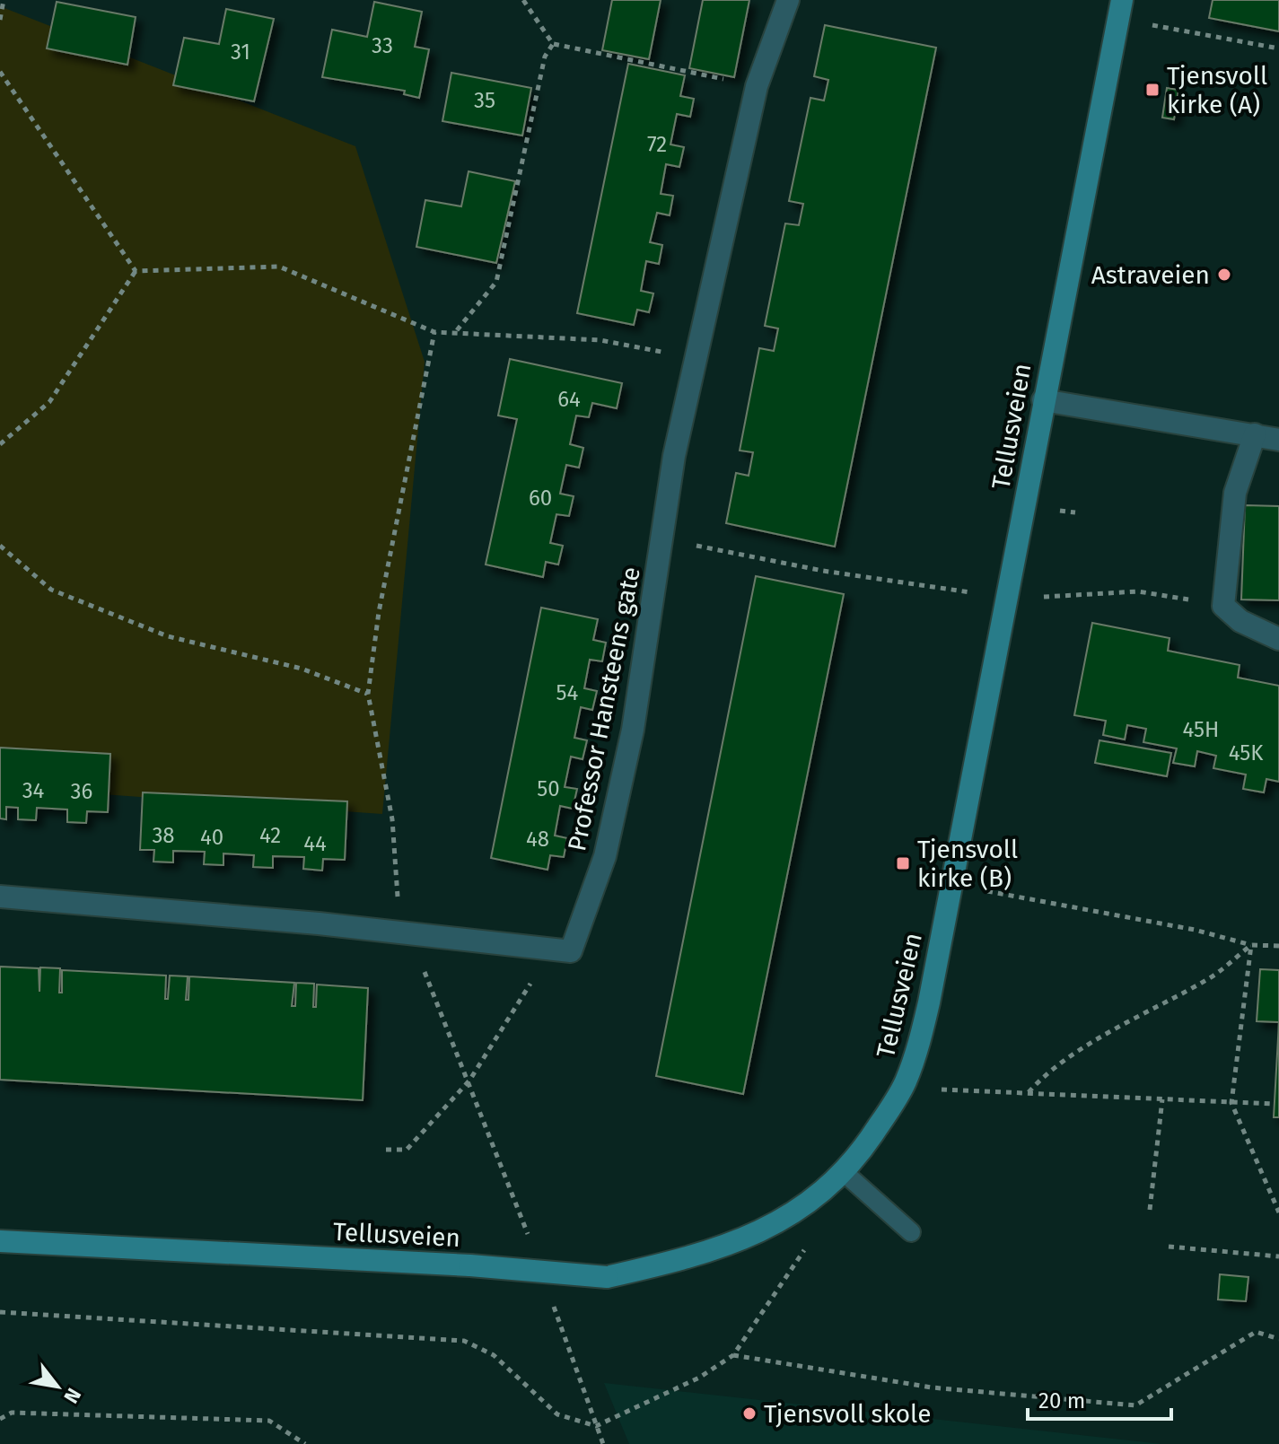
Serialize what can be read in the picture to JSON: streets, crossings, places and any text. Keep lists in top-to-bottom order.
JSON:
{
  "streets": {
    "street": ["Tellusveien", "Professor Hansteens gate"]
  },
  "places": {
    "transit": ["Tjensvoll kirke (A)", "Tjensvoll kirke (B)"],
    "other": ["Astraveien", "Tjensvoll skole"]
  },
  "house_numbers": [
    "33",
    "31",
    "35",
    "72",
    "64",
    "60",
    "54",
    "45H",
    "45K",
    "50",
    "34",
    "36",
    "38",
    "42",
    "40",
    "48",
    "44"
  ],
  "scale_bar": "20 m",
  "north": "bottom right"
}
